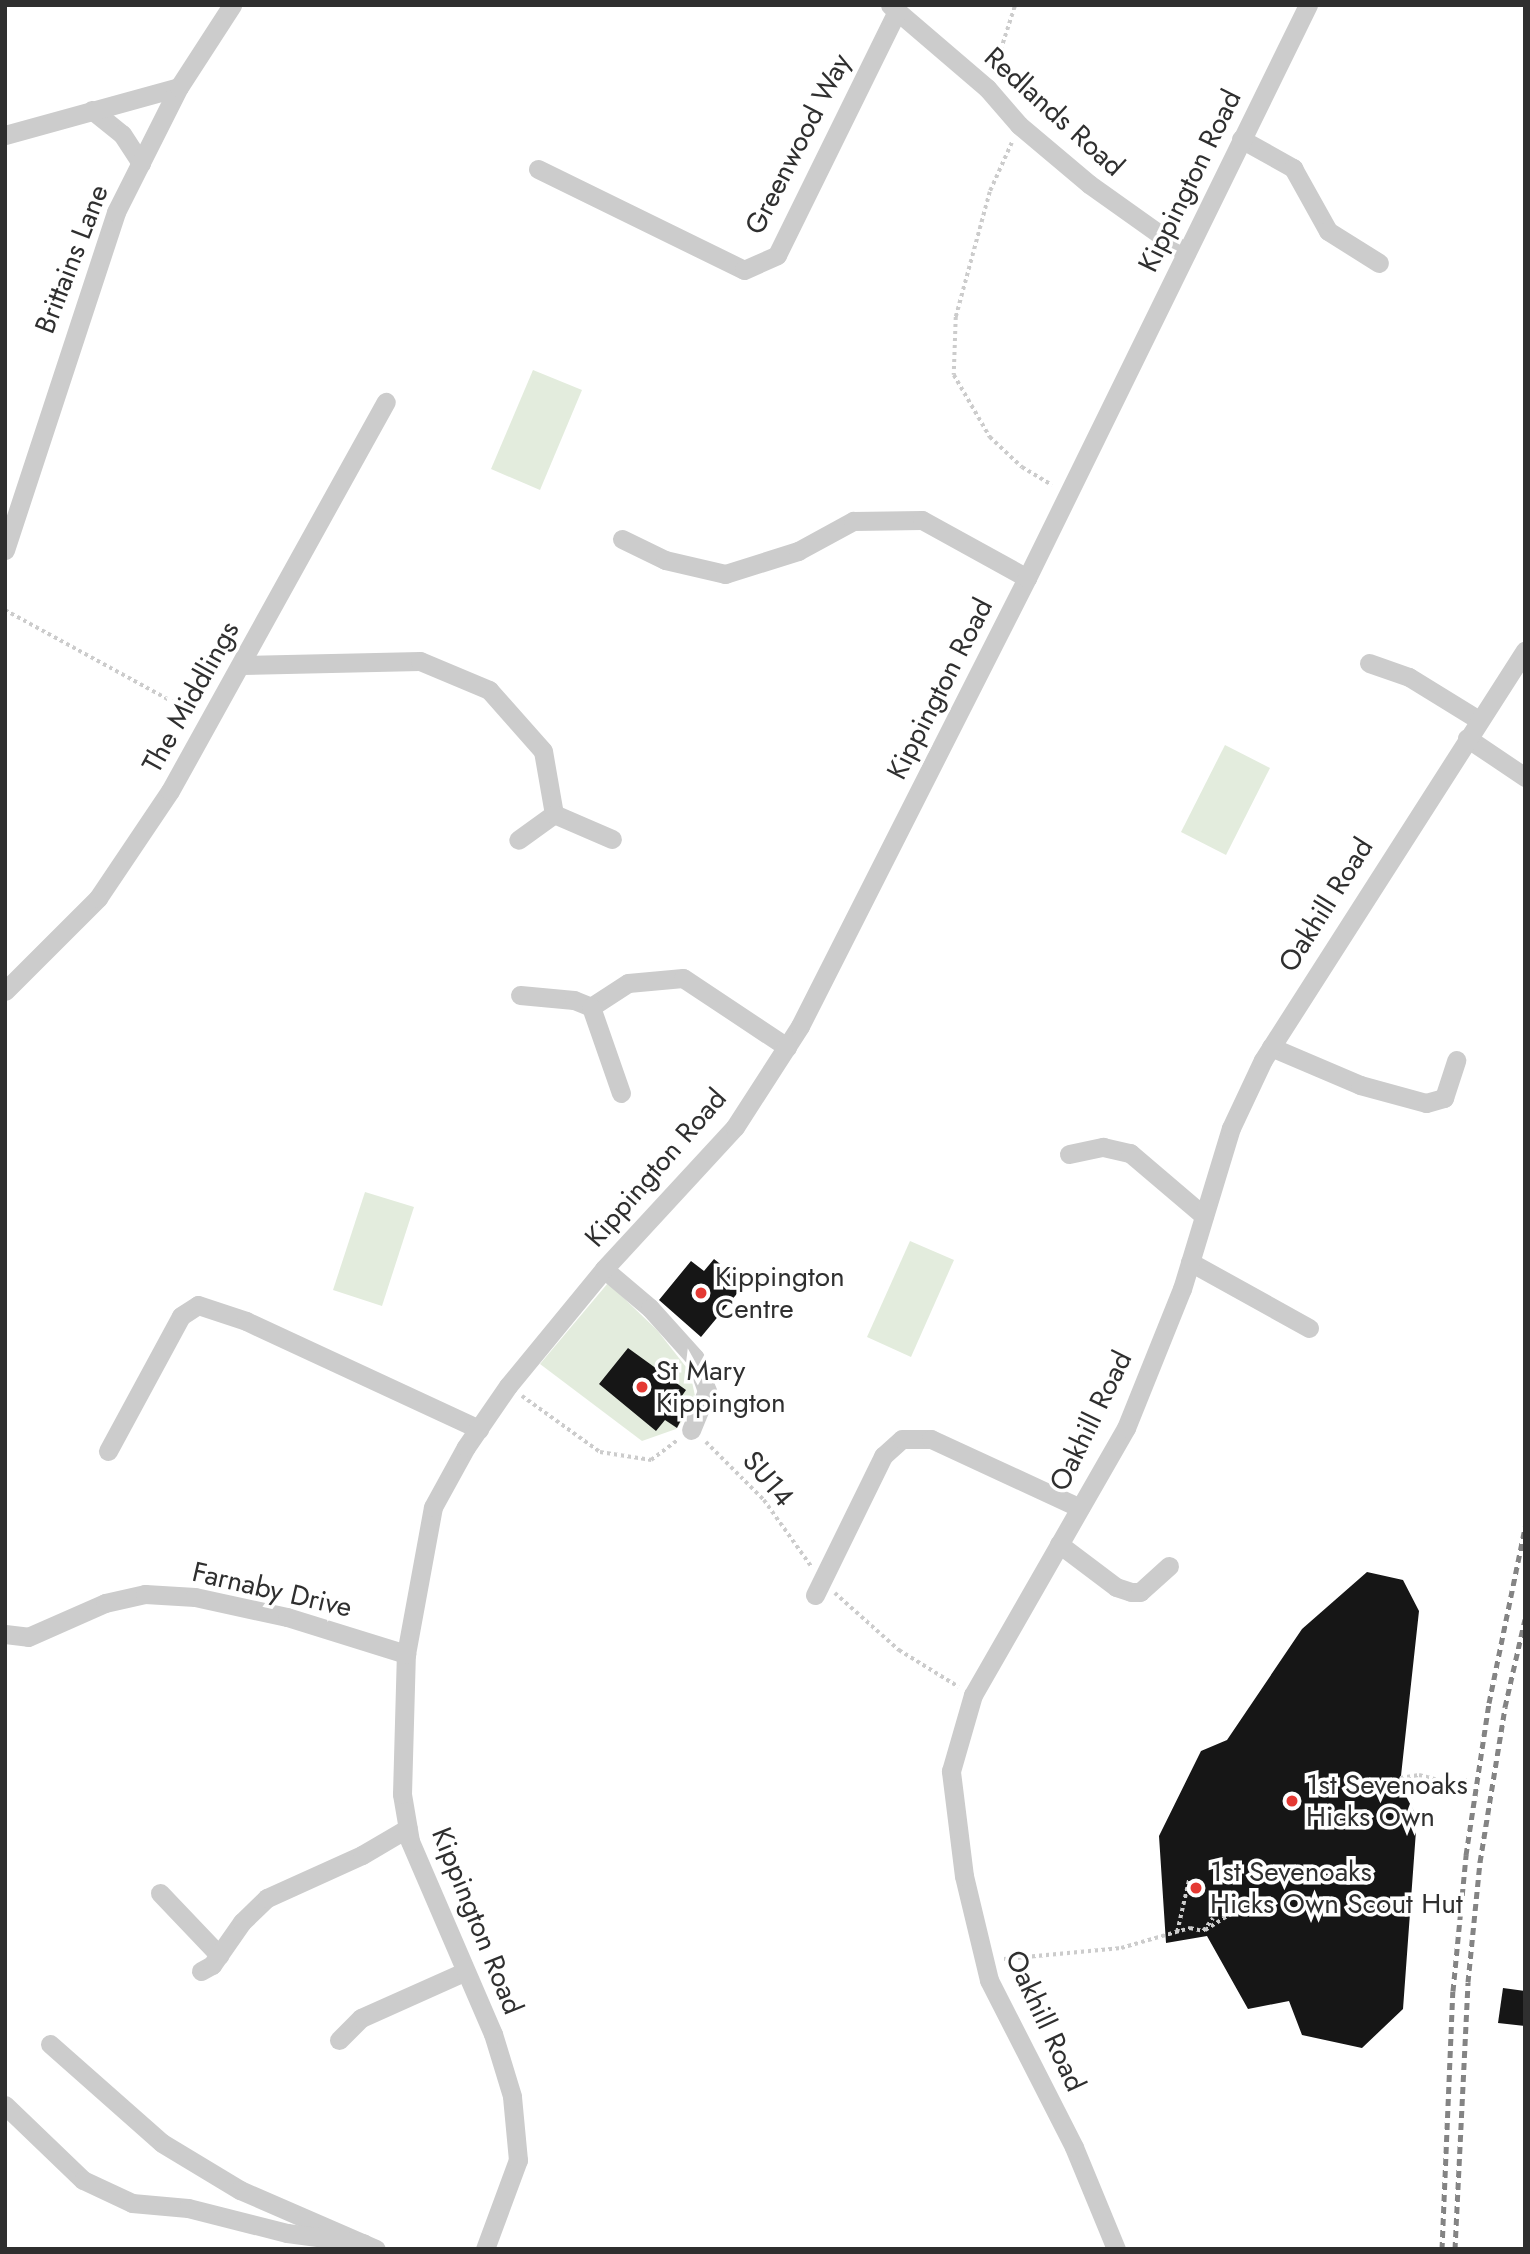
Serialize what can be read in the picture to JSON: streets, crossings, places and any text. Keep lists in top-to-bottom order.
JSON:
{
  "streets": {
    "street": [
      "Redlands Road",
      "Greenwood Way",
      "Kippington Road",
      "Brittains Lane",
      "The Middlings",
      "Oakhill Road",
      "Farnaby Drive"
    ],
    "path": ["SU14"]
  },
  "crossings": [
    ["Redlands Road", "Greenwood Way"],
    ["Redlands Road", "Kippington Road"],
    ["Kippington Road", "Farnaby Drive"],
    ["Oakhill Road", "SU14"]
  ],
  "places": [
    "Kippington Centre",
    "St Mary Kippington",
    "1st Sevenoaks Hicks Own",
    "1st Sevenoaks Hicks Own Scout Hut"
  ]
}
